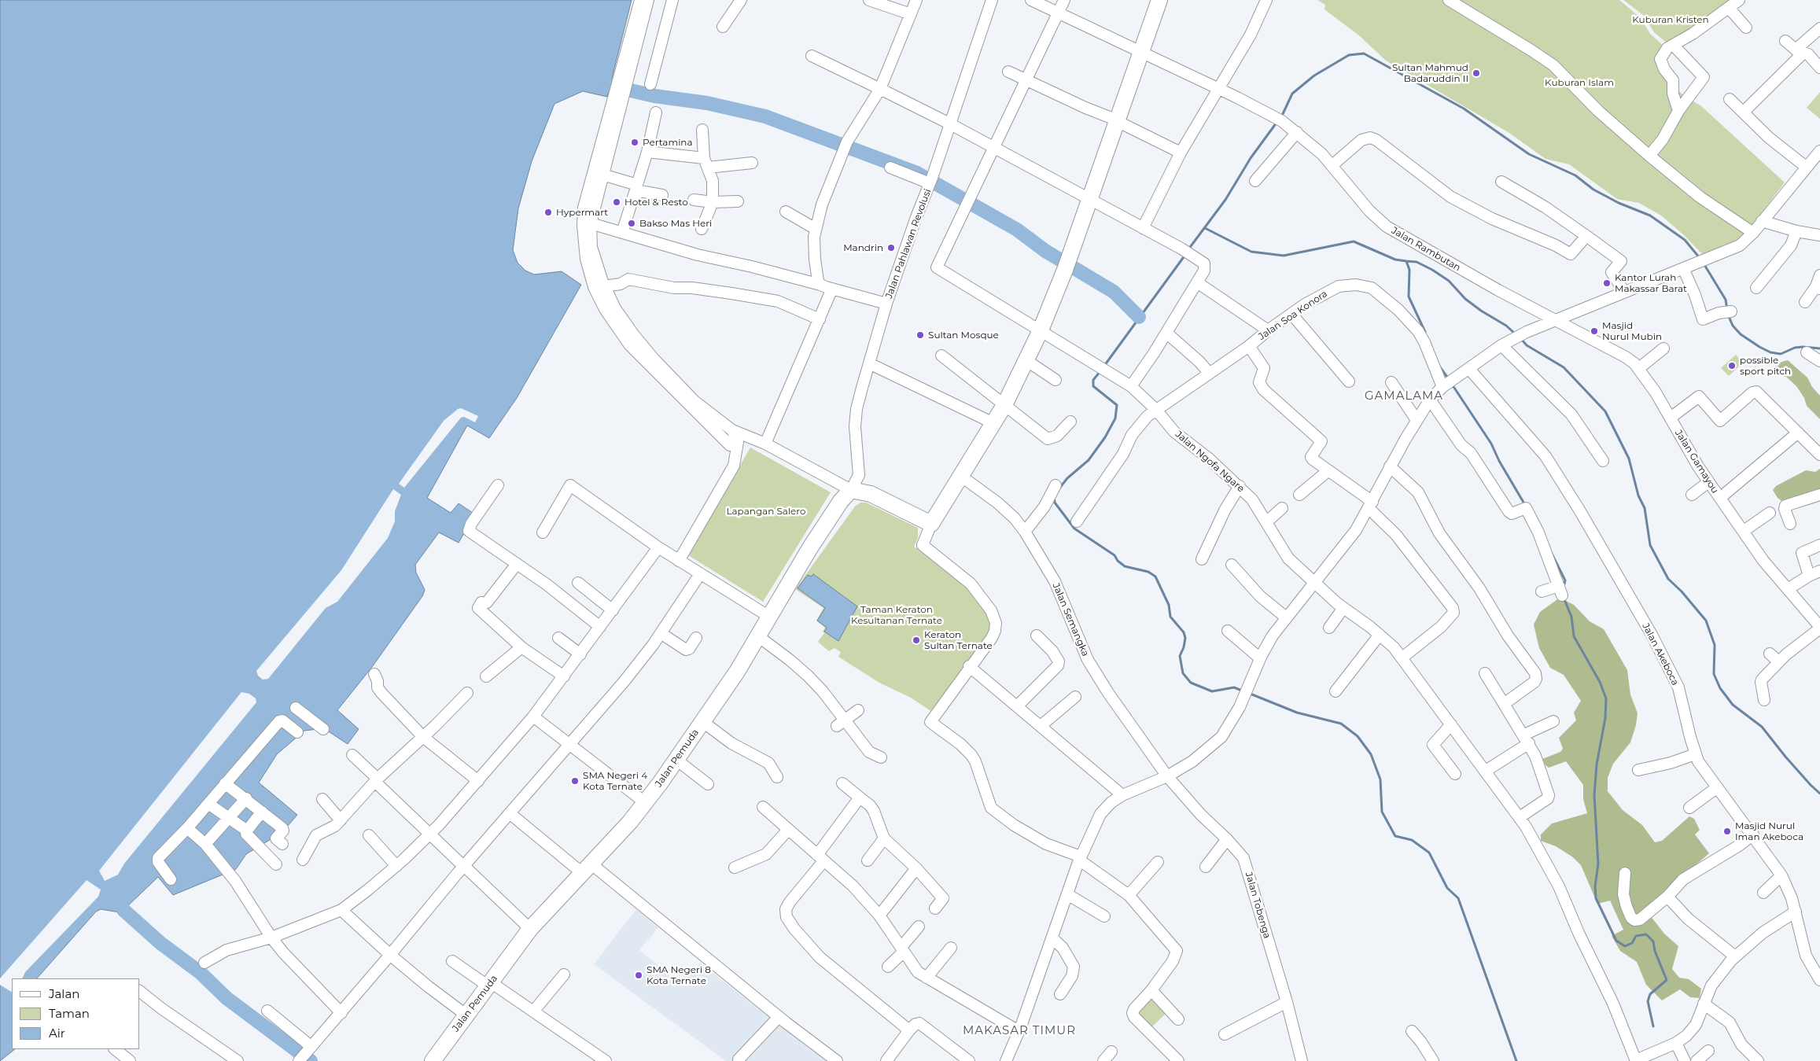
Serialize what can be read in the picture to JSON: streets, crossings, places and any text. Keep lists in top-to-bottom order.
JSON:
{
  "streets": {
    "highway": ["Jalan Pemuda"],
    "street": [
      "Jalan Pahlawan Revolusi",
      "Jalan Rambutan",
      "Jalan Soa Konora",
      "Jalan Ngofa Ngare",
      "Jalan Gamayou",
      "Jalan Semangka",
      "Jalan Akeboca",
      "Jalan Tobenga"
    ]
  },
  "crossings": [
    ["Jalan Rambutan", "Jalan Gamayou"],
    ["Jalan Soa Konora", "Jalan Ngofa Ngare"],
    ["Jalan Semangka", "Jalan Tobenga"]
  ],
  "districts": ["GAMALAMA", "MAKASAR TIMUR"],
  "parks": [
    "Kuburan Kristen",
    "Kuburan Islam",
    "Lapangan Salero",
    "Taman Keraton Kesultanan Ternate"
  ],
  "places": [
    "Sultan Mahmud Badaruddin II",
    "Pertamina",
    "Hotel & Resto",
    "Hypermart",
    "Bakso Mas Heri",
    "Mandrin",
    "Kantor Lurah Makassar Barat",
    "Masjid Nurul Mubin",
    "Sultan Mosque",
    "possible sport pitch",
    "Keraton Sultan Ternate",
    "SMA Negeri 4 Kota Ternate",
    "Masjid Nurul Iman Akeboca",
    "SMA Negeri 8 Kota Ternate"
  ],
  "legend": ["Jalan", "Taman", "Air"]
}
